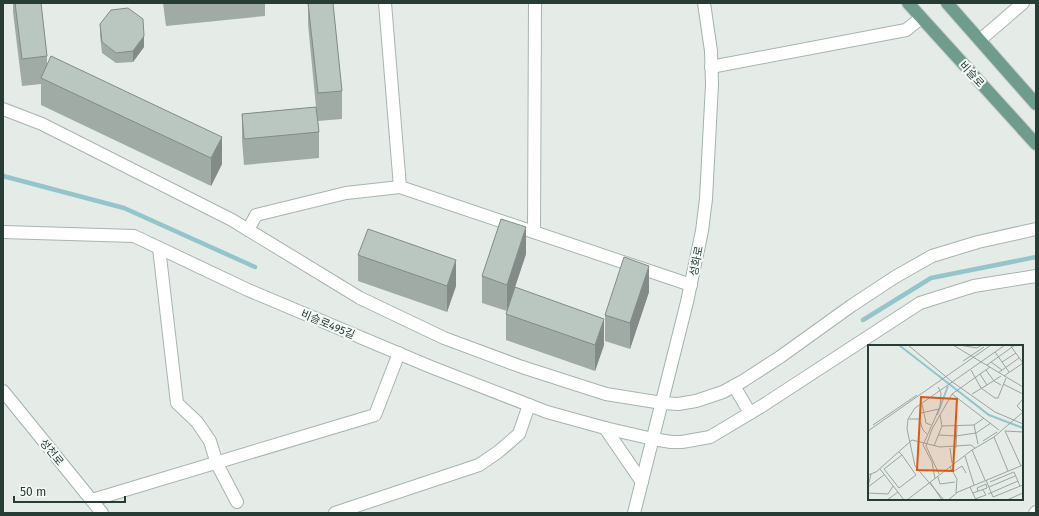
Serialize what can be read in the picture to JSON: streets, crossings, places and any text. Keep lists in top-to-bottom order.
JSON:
{
  "streets": {
    "main road": ["비슬로"],
    "street": ["성화로", "비슬로495길", "성천로"]
  },
  "crossings": [
    ["성화로", "비슬로495길"]
  ],
  "scale_bar": "50 m"
}
